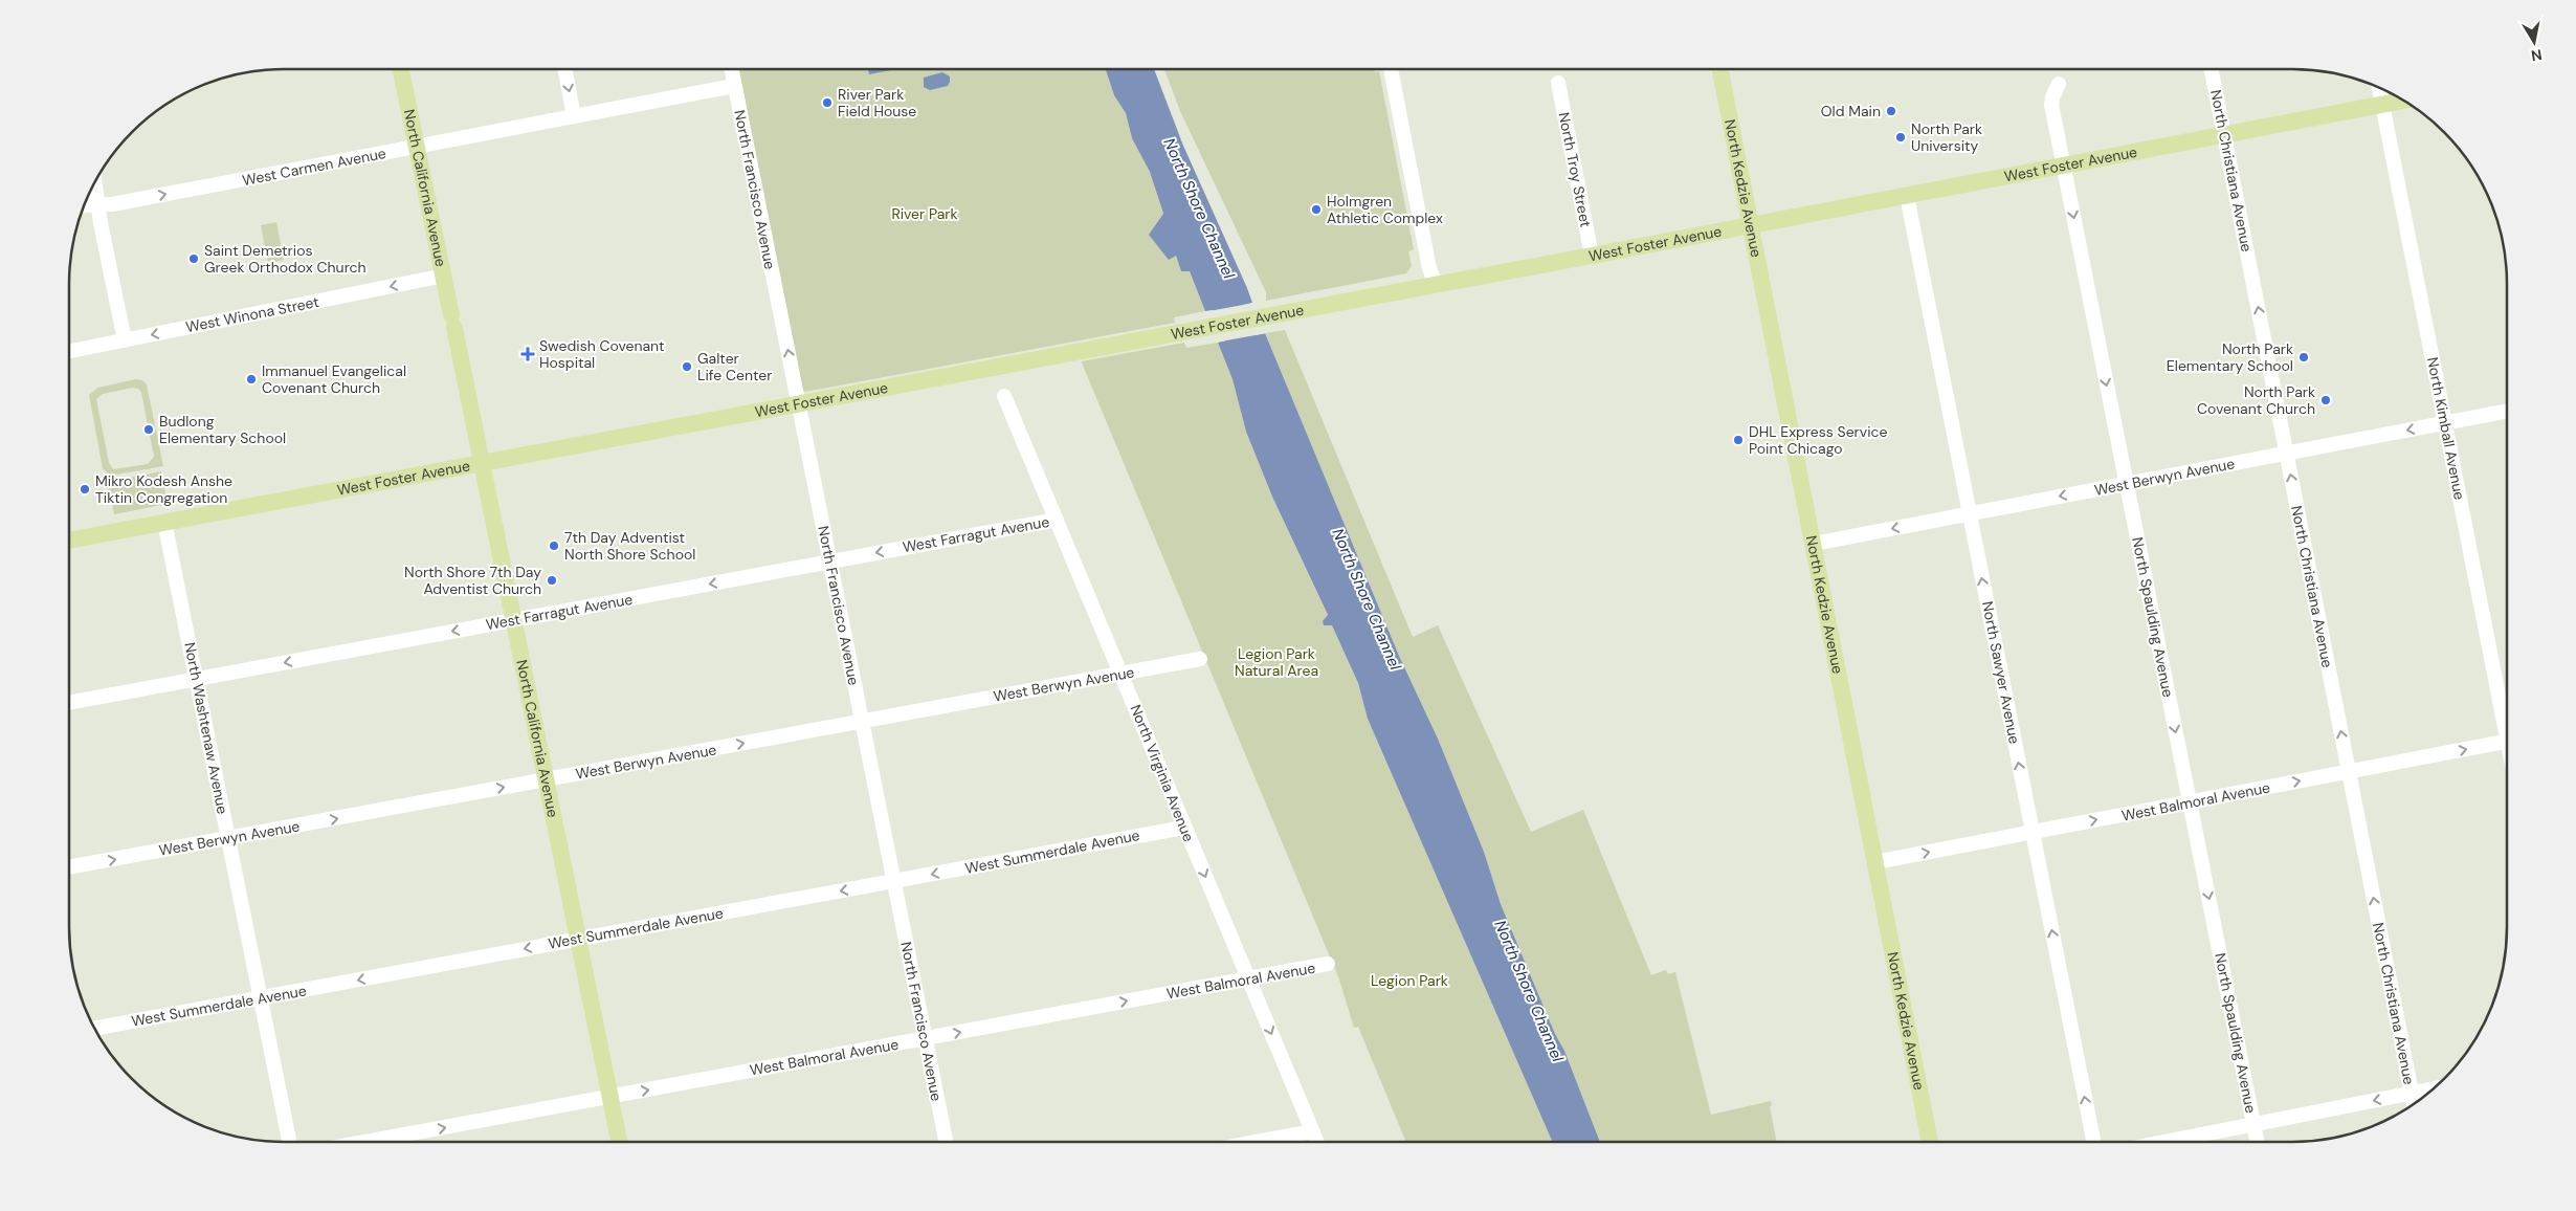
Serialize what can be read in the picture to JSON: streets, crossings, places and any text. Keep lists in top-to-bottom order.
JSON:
{
  "streets": {
    "main road": ["West Foster Avenue", "North California Avenue", "North Kedzie Avenue"],
    "street": [
      "West Carmen Avenue",
      "North Troy Street",
      "North Christiana Avenue",
      "North Francisco Avenue",
      "West Winona Street",
      "North Kimball Avenue",
      "West Berwyn Avenue",
      "West Farragut Avenue",
      "North Spaulding Avenue",
      "North Sawyer Avenue",
      "North Washtenaw Avenue",
      "North Virginia Avenue",
      "West Balmoral Avenue",
      "West Summerdale Avenue"
    ]
  },
  "crossings": [
    ["West Foster Avenue", "North Troy Street"],
    ["West Foster Avenue", "North Christiana Avenue"],
    ["West Foster Avenue", "North California Avenue"],
    ["West Foster Avenue", "North Kedzie Avenue"],
    ["West Foster Avenue", "North Francisco Avenue"],
    ["West Foster Avenue", "North Kimball Avenue"],
    ["West Foster Avenue", "North Spaulding Avenue"],
    ["West Foster Avenue", "North Sawyer Avenue"],
    ["West Foster Avenue", "North Washtenaw Avenue"],
    ["West Carmen Avenue", "North California Avenue"],
    ["West Carmen Avenue", "North Francisco Avenue"],
    ["North Christiana Avenue", "West Berwyn Avenue"],
    ["North Christiana Avenue", "West Balmoral Avenue"],
    ["North California Avenue", "West Winona Street"],
    ["North California Avenue", "West Berwyn Avenue"],
    ["North California Avenue", "West Farragut Avenue"],
    ["North California Avenue", "West Balmoral Avenue"],
    ["North California Avenue", "West Summerdale Avenue"],
    ["North Kedzie Avenue", "West Berwyn Avenue"],
    ["North Kedzie Avenue", "West Balmoral Avenue"],
    ["North Francisco Avenue", "West Berwyn Avenue"],
    ["North Francisco Avenue", "West Farragut Avenue"],
    ["North Francisco Avenue", "West Balmoral Avenue"],
    ["North Francisco Avenue", "West Summerdale Avenue"],
    ["North Kimball Avenue", "West Berwyn Avenue"],
    ["West Berwyn Avenue", "North Spaulding Avenue"],
    ["West Berwyn Avenue", "North Sawyer Avenue"],
    ["West Berwyn Avenue", "North Washtenaw Avenue"],
    ["West Berwyn Avenue", "North Virginia Avenue"],
    ["West Farragut Avenue", "North Washtenaw Avenue"],
    ["West Farragut Avenue", "North Virginia Avenue"],
    ["North Spaulding Avenue", "West Balmoral Avenue"],
    ["North Sawyer Avenue", "West Balmoral Avenue"],
    ["North Washtenaw Avenue", "West Summerdale Avenue"],
    ["North Virginia Avenue", "West Balmoral Avenue"],
    ["North Virginia Avenue", "West Summerdale Avenue"]
  ],
  "one_way": [
    "West Carmen Avenue",
    "North Christiana Avenue",
    "West Winona Street",
    "West Farragut Avenue",
    "North Spaulding Avenue",
    "North Sawyer Avenue",
    "North Virginia Avenue",
    "West Balmoral Avenue",
    "West Summerdale Avenue"
  ],
  "water": ["North Shore Channel"],
  "parks": ["River Park", "Legion Park Natural Area", "Legion Park"],
  "places": {
    "other": [
      "River Park Field House",
      "Old Main",
      "North Park University",
      "Holmgren Athletic Complex",
      "Saint Demetrios Greek Orthodox Church",
      "North Park Elementary School",
      "Galter Life Center",
      "Immanuel Evangelical Covenant Church",
      "North Park Covenant Church",
      "Budlong Elementary School",
      "DHL Express Service Point Chicago",
      "Mikro Kodesh Anshe Tiktin Congregation",
      "7th Day Adventist North Shore School",
      "North Shore 7th Day Adventist Church"
    ],
    "health": ["Swedish Covenant Hospital"]
  },
  "north": "bottom"
}
